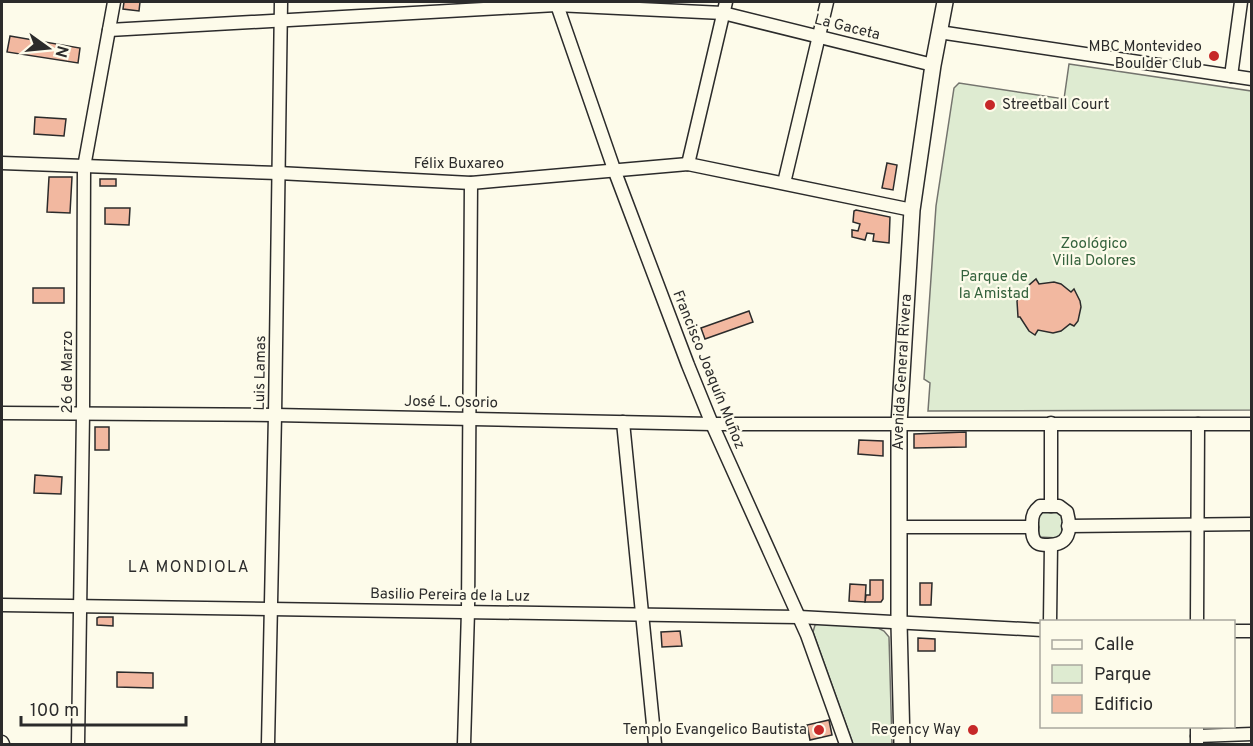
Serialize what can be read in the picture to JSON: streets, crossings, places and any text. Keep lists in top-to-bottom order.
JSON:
{
  "streets": {
    "main road": ["Avenida General Rivera"],
    "street": [
      "La Gaceta",
      "Félix Buxareo",
      "Francisco Joaquín Muñoz",
      "26 de Marzo",
      "Luis Lamas",
      "José L. Osorio",
      "Basilio Pereira de la Luz"
    ]
  },
  "crossings": [
    ["La Gaceta", "Francisco Joaquín Muñoz"],
    ["La Gaceta", "26 de Marzo"],
    ["La Gaceta", "Avenida General Rivera"],
    ["La Gaceta", "Luis Lamas"],
    ["Félix Buxareo", "Francisco Joaquín Muñoz"],
    ["Félix Buxareo", "26 de Marzo"],
    ["Félix Buxareo", "Avenida General Rivera"],
    ["Félix Buxareo", "Luis Lamas"],
    ["Francisco Joaquín Muñoz", "José L. Osorio"],
    ["Francisco Joaquín Muñoz", "Basilio Pereira de la Luz"],
    ["26 de Marzo", "José L. Osorio"],
    ["26 de Marzo", "Basilio Pereira de la Luz"],
    ["Avenida General Rivera", "José L. Osorio"],
    ["Avenida General Rivera", "Basilio Pereira de la Luz"],
    ["Luis Lamas", "José L. Osorio"],
    ["Luis Lamas", "Basilio Pereira de la Luz"]
  ],
  "districts": ["LA MONDIOLA"],
  "parks": ["Zoológico Villa Dolores", "Parque de la Amistad"],
  "places": [
    "MBC Montevideo Boulder Club",
    "Streetball Court",
    "Templo Evangelico Bautista",
    "Regency Way"
  ],
  "legend": ["Calle", "Parque", "Edificio"],
  "scale_bar": "100 m",
  "north": "right"
}
